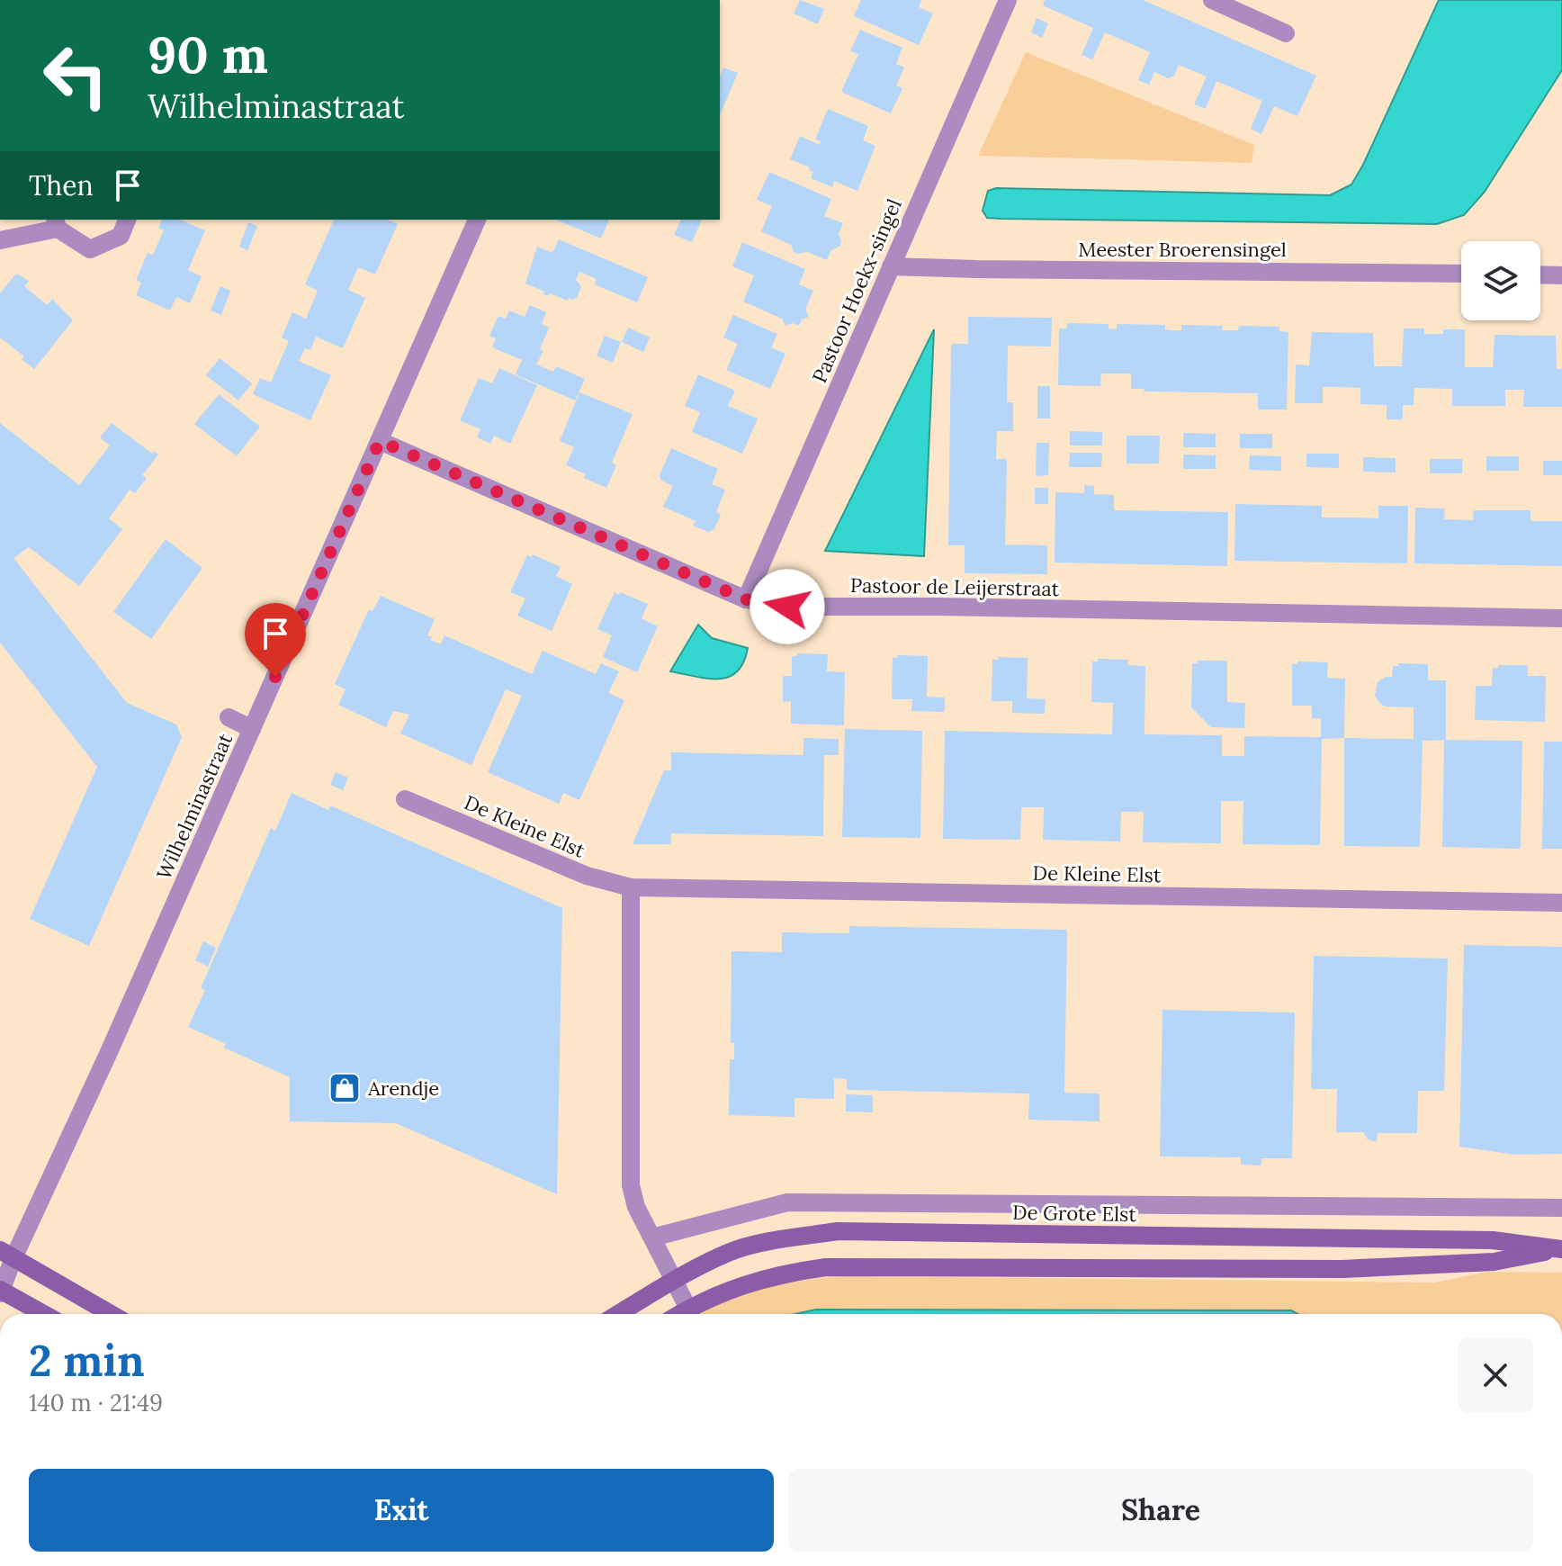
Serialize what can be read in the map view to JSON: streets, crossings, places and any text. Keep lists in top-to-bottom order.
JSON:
{
  "streets": {
    "main road": ["De Grote Elst"],
    "street": [
      "Meester Broerensingel",
      "Pastoor Hoekx-singel",
      "Pastoor de Leijerstraat",
      "Wilhelminastraat",
      "De Kleine Elst"
    ]
  },
  "crossings": [
    ["Meester Broerensingel", "Pastoor Hoekx-singel"],
    ["Pastoor Hoekx-singel", "Pastoor de Leijerstraat"],
    ["Pastoor de Leijerstraat", "Wilhelminastraat"]
  ],
  "places": {
    "shop": ["Arendje"]
  },
  "page": {
    "turn": ["90 m", "Wilhelminastraat"],
    "then": "Then",
    "heading": ["2 min", "140 m · 21:49"],
    "buttons": ["Exit", "Share"]
  }
}
